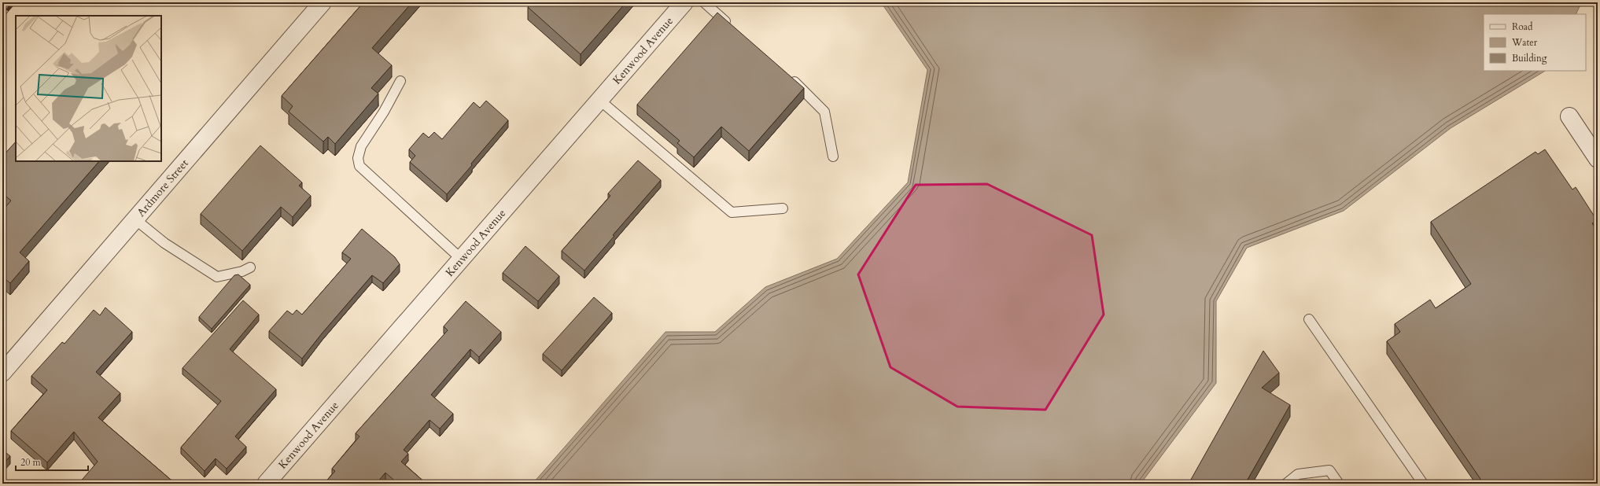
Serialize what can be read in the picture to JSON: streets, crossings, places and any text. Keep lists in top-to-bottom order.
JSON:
{
  "streets": {
    "street": ["Kenwood Avenue", "Ardmore Street"]
  },
  "legend": ["Road", "Water", "Building"],
  "scale_bar": "20 m"
}
